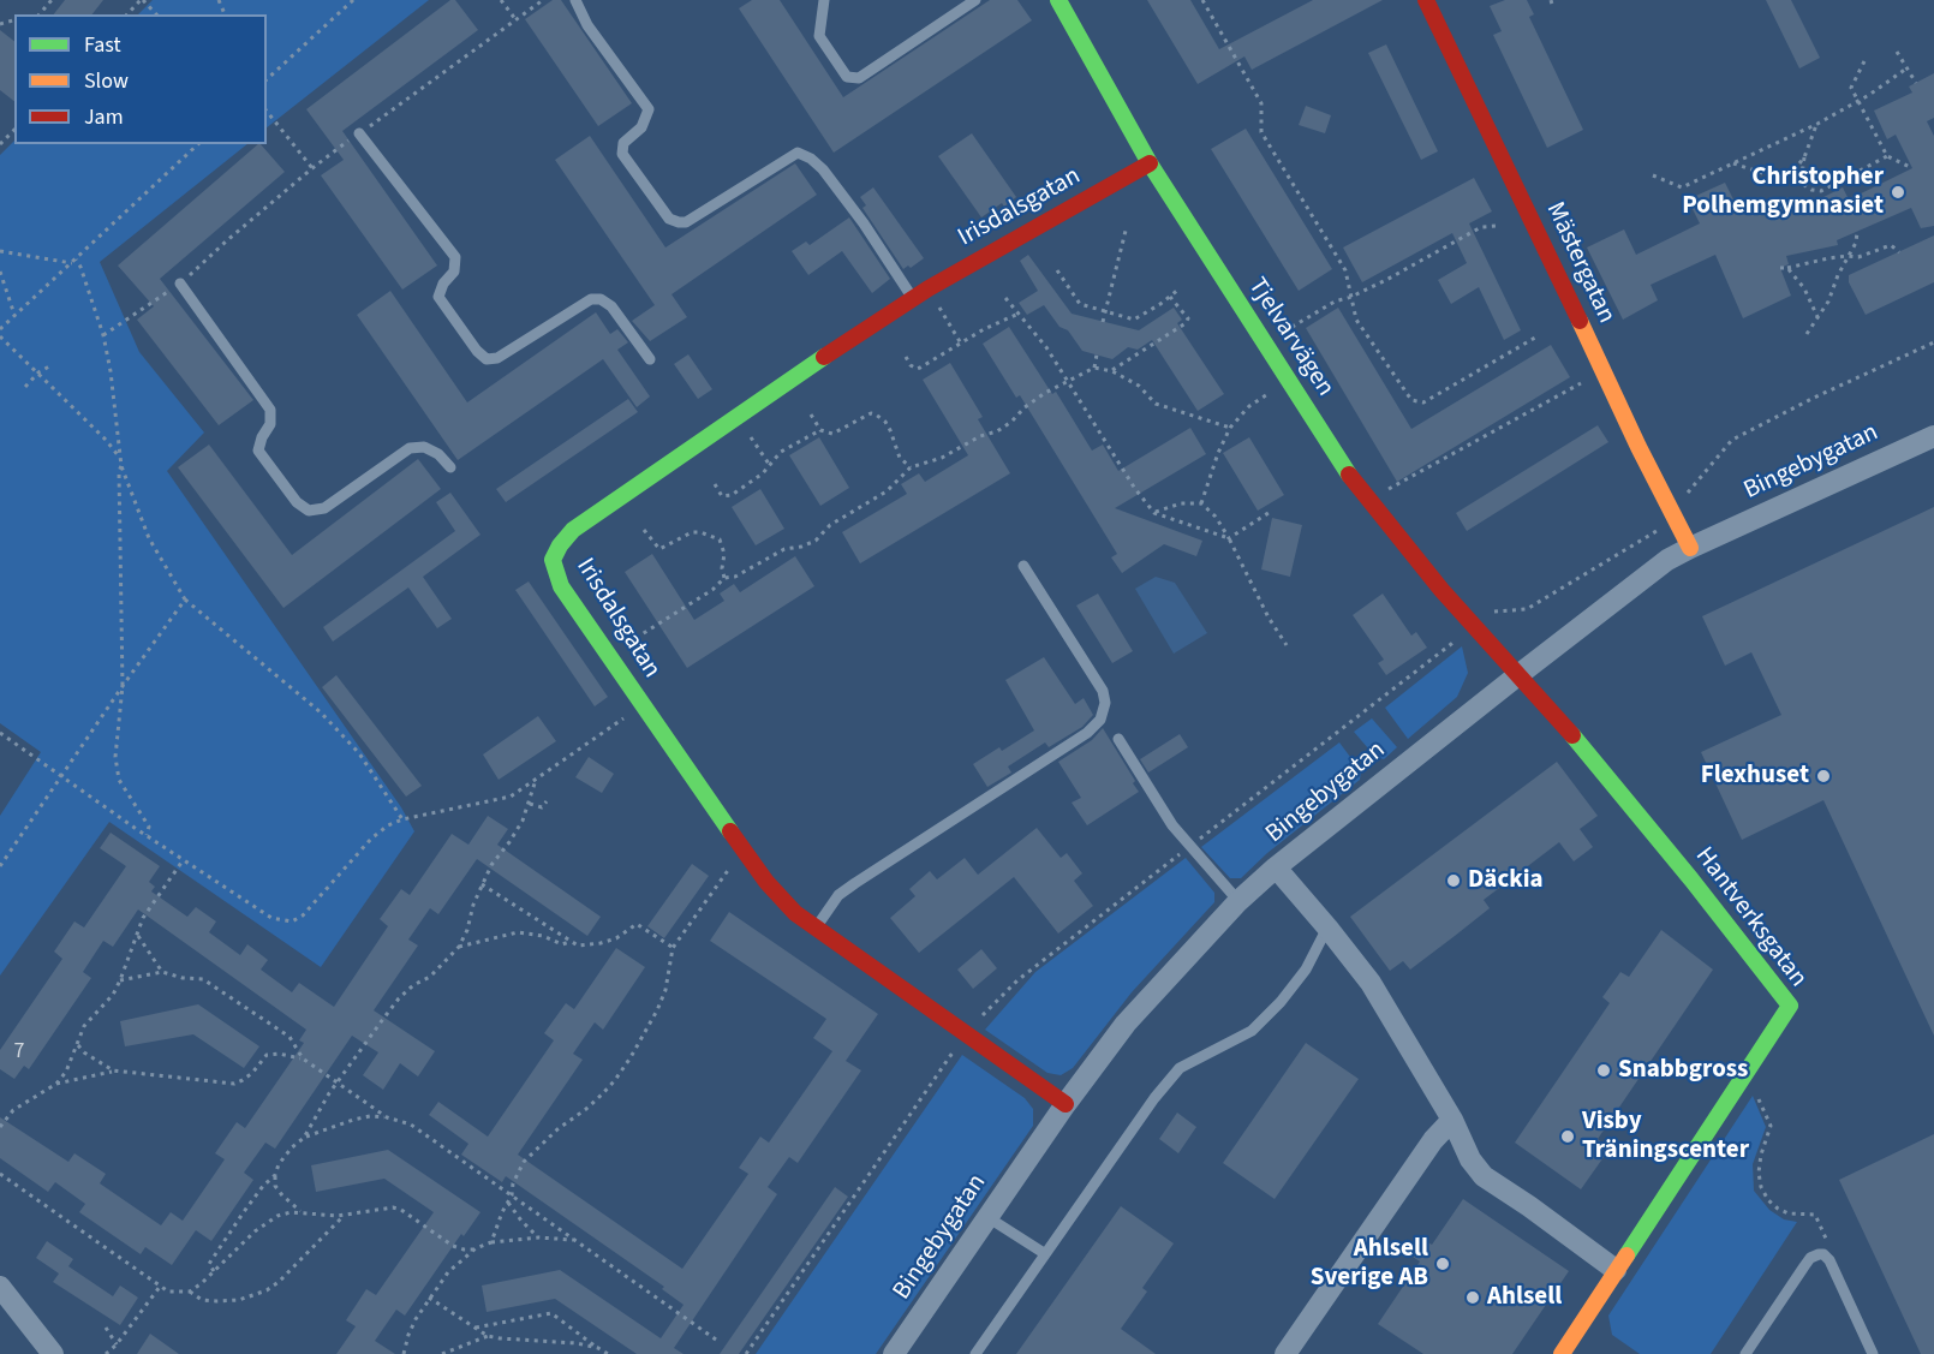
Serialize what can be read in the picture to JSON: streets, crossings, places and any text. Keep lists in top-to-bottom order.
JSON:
{
  "streets": {
    "street": [
      "Irisdalsgatan",
      "Mästergatan",
      "Tjelvarvägen",
      "Bingebygatan",
      "Hantverksgatan"
    ]
  },
  "crossings": [
    ["Irisdalsgatan", "Tjelvarvägen"],
    ["Irisdalsgatan", "Bingebygatan"],
    ["Mästergatan", "Bingebygatan"],
    ["Tjelvarvägen", "Bingebygatan"],
    ["Tjelvarvägen", "Hantverksgatan"],
    ["Bingebygatan", "Hantverksgatan"]
  ],
  "places": [
    "Christopher Polhemgymnasiet",
    "Flexhuset",
    "Däckia",
    "Snabbgross",
    "Visby Träningscenter",
    "Ahlsell Sverige AB",
    "Ahlsell"
  ],
  "house_numbers": ["7"],
  "legend": ["Fast", "Slow", "Jam"]
}
